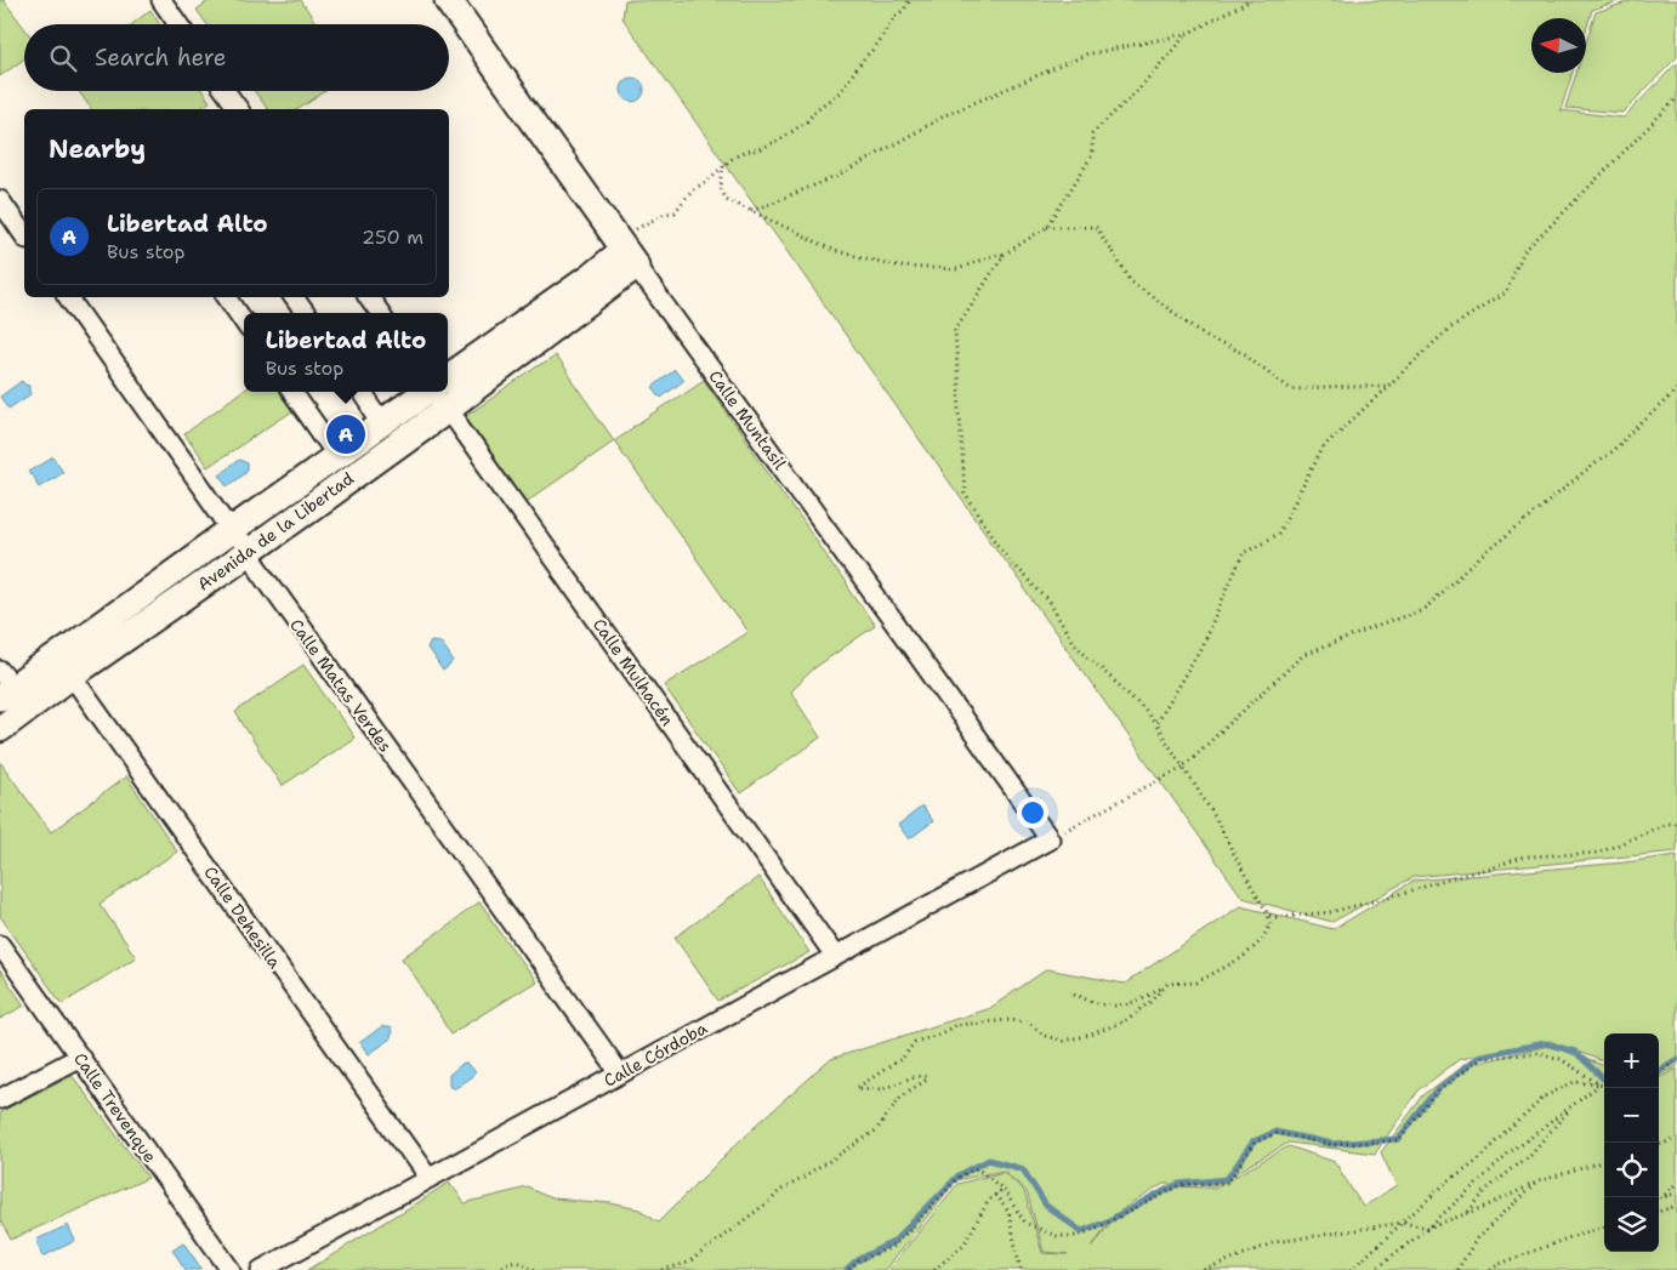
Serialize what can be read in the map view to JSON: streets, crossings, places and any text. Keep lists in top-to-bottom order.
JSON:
{
  "streets": {
    "street": [
      "Calle Muntasil",
      "Avenida de la Libertad",
      "Calle Mulhacén",
      "Calle Matas Verdes",
      "Calle Dehesilla",
      "Calle Córdoba",
      "Calle Trevenque"
    ]
  },
  "crossings": [
    ["Calle Muntasil", "Avenida de la Libertad"],
    ["Calle Muntasil", "Calle Córdoba"],
    ["Avenida de la Libertad", "Calle Mulhacén"],
    ["Avenida de la Libertad", "Calle Matas Verdes"],
    ["Avenida de la Libertad", "Calle Dehesilla"],
    ["Calle Mulhacén", "Calle Córdoba"],
    ["Calle Matas Verdes", "Calle Córdoba"],
    ["Calle Dehesilla", "Calle Córdoba"]
  ],
  "north": "left",
  "page": {
    "search": "Search here",
    "heading": "Nearby",
    "list": [
      {
        "mark": "A",
        "name": "Libertad Alto",
        "note": "Bus stop",
        "value": "250 m"
      }
    ],
    "popup": ["Libertad Alto", "Bus stop"],
    "pins": "A",
    "map_buttons": ["+", "−"]
  }
}
